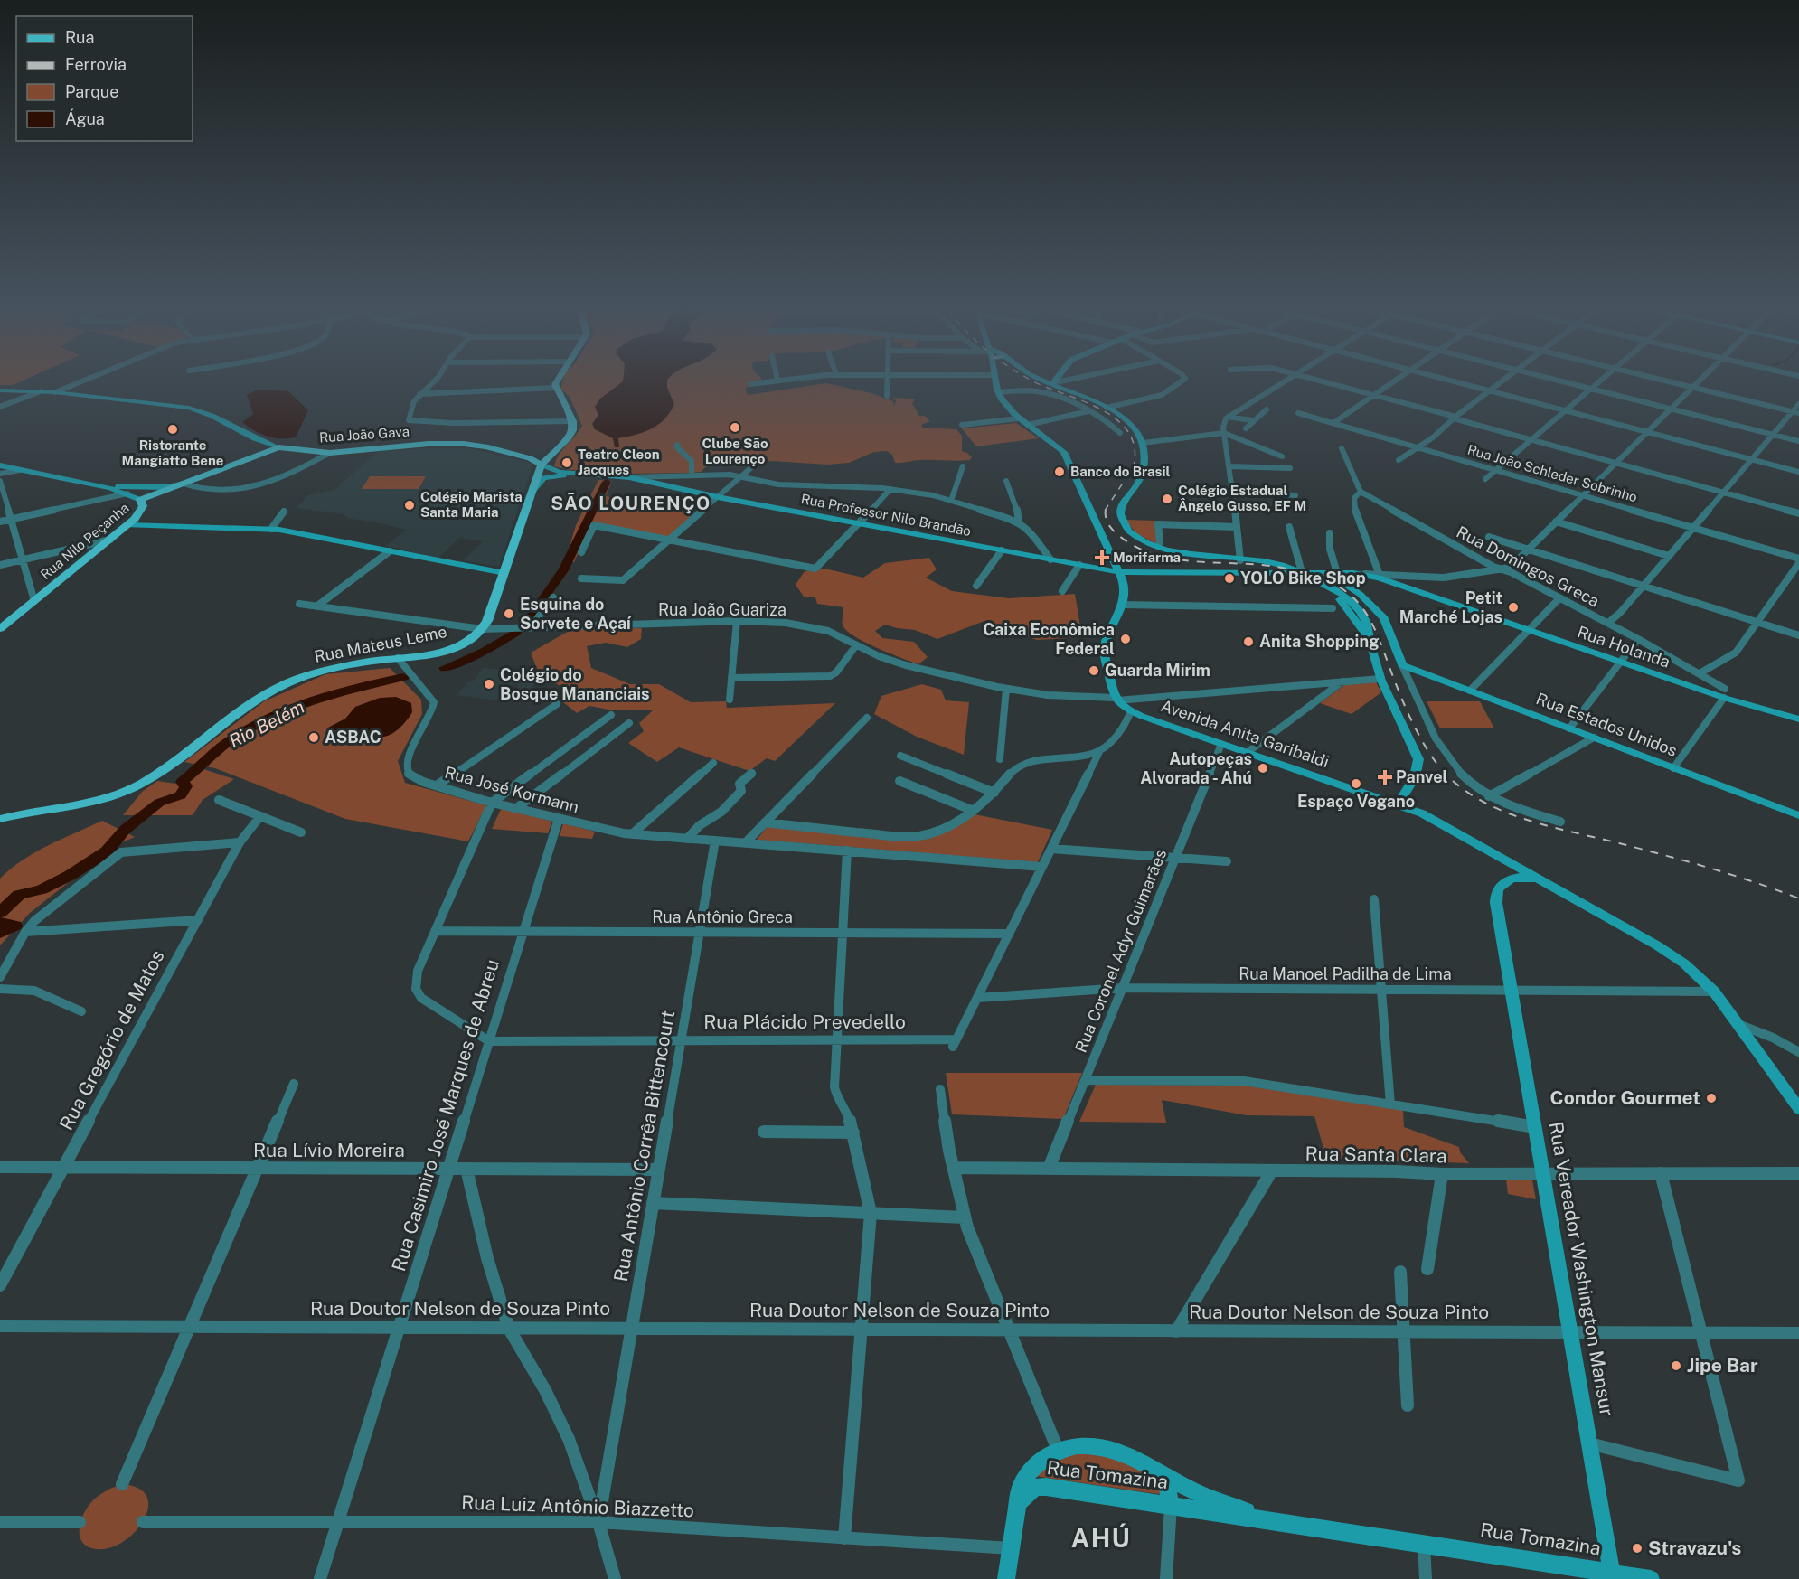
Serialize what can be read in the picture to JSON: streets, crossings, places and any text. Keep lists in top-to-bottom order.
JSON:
{
  "streets": {
    "main road": [
      "Rua João Gava",
      "Rua Professor Nilo Brandão",
      "Rua Nilo Peçanha",
      "Rua Mateus Leme",
      "Rua Holanda",
      "Rua Estados Unidos",
      "Avenida Anita Garibaldi",
      "Rua Vereador Washington Mansur",
      "Rua Tomazina"
    ],
    "street": [
      "Rua João Schleder Sobrinho",
      "Rua Domingos Greca",
      "Rua João Guariza",
      "Rua José Kormann",
      "Rua Antônio Greca",
      "Rua Coronel Adyr Guimarães",
      "Rua Manoel Padilha de Lima",
      "Rua Plácido Prevedello",
      "Rua Gregório de Matos",
      "Rua Casimiro José Marques de Abreu",
      "Rua Antônio Corrêa Bittencourt",
      "Rua Lívio Moreira",
      "Rua Santa Clara",
      "Rua Doutor Nelson de Souza Pinto",
      "Rua Luiz Antônio Biazzetto"
    ]
  },
  "crossings": [
    ["Rua João Gava", "Rua Professor Nilo Brandão"],
    ["Rua Domingos Greca", "Rua Holanda"],
    ["Rua João Guariza", "Rua Mateus Leme"],
    ["Rua João Guariza", "Avenida Anita Garibaldi"],
    ["Rua Mateus Leme", "Rua José Kormann"],
    ["Avenida Anita Garibaldi", "Rua Coronel Adyr Guimarães"],
    ["Avenida Anita Garibaldi", "Rua Manoel Padilha de Lima"],
    ["Avenida Anita Garibaldi", "Rua Vereador Washington Mansur"],
    ["Rua José Kormann", "Rua Casimiro José Marques de Abreu"],
    ["Rua José Kormann", "Rua Antônio Corrêa Bittencourt"],
    ["Rua Antônio Greca", "Rua Casimiro José Marques de Abreu"],
    ["Rua Antônio Greca", "Rua Antônio Corrêa Bittencourt"],
    ["Rua Coronel Adyr Guimarães", "Rua Manoel Padilha de Lima"],
    ["Rua Coronel Adyr Guimarães", "Rua Santa Clara"],
    ["Rua Manoel Padilha de Lima", "Rua Plácido Prevedello"],
    ["Rua Manoel Padilha de Lima", "Rua Vereador Washington Mansur"],
    ["Rua Plácido Prevedello", "Rua Casimiro José Marques de Abreu"],
    ["Rua Plácido Prevedello", "Rua Antônio Corrêa Bittencourt"],
    ["Rua Gregório de Matos", "Rua Lívio Moreira"],
    ["Rua Casimiro José Marques de Abreu", "Rua Lívio Moreira"],
    ["Rua Casimiro José Marques de Abreu", "Rua Doutor Nelson de Souza Pinto"],
    ["Rua Casimiro José Marques de Abreu", "Rua Luiz Antônio Biazzetto"],
    ["Rua Antônio Corrêa Bittencourt", "Rua Lívio Moreira"],
    ["Rua Antônio Corrêa Bittencourt", "Rua Doutor Nelson de Souza Pinto"],
    ["Rua Antônio Corrêa Bittencourt", "Rua Luiz Antônio Biazzetto"],
    ["Rua Santa Clara", "Rua Vereador Washington Mansur"],
    ["Rua Vereador Washington Mansur", "Rua Doutor Nelson de Souza Pinto"],
    ["Rua Vereador Washington Mansur", "Rua Tomazina"]
  ],
  "districts": ["SÃO LOURENÇO", "AHÚ"],
  "water": ["Rio Belém"],
  "places": {
    "other": [
      "Clube São Lourenço",
      "Ristorante Mangiatto Bene",
      "Teatro Cleon Jacques",
      "Banco do Brasil",
      "Colégio Estadual Ângelo Gusso, EF M",
      "Colégio Marista Santa Maria",
      "YOLO Bike Shop",
      "Petit Marché Lojas",
      "Esquina do Sorvete e Açaí",
      "Caixa Econômica Federal",
      "Anita Shopping",
      "Guarda Mirim",
      "Colégio do Bosque Mananciais",
      "ASBAC",
      "Autopeças Alvorada - Ahú",
      "Espaço Vegano",
      "Condor Gourmet",
      "Jipe Bar",
      "Stravazu's"
    ],
    "health": ["Morifarma", "Panvel"]
  },
  "legend": [
    "Rua",
    "Ferrovia",
    "Parque",
    "Água"
  ]
}
